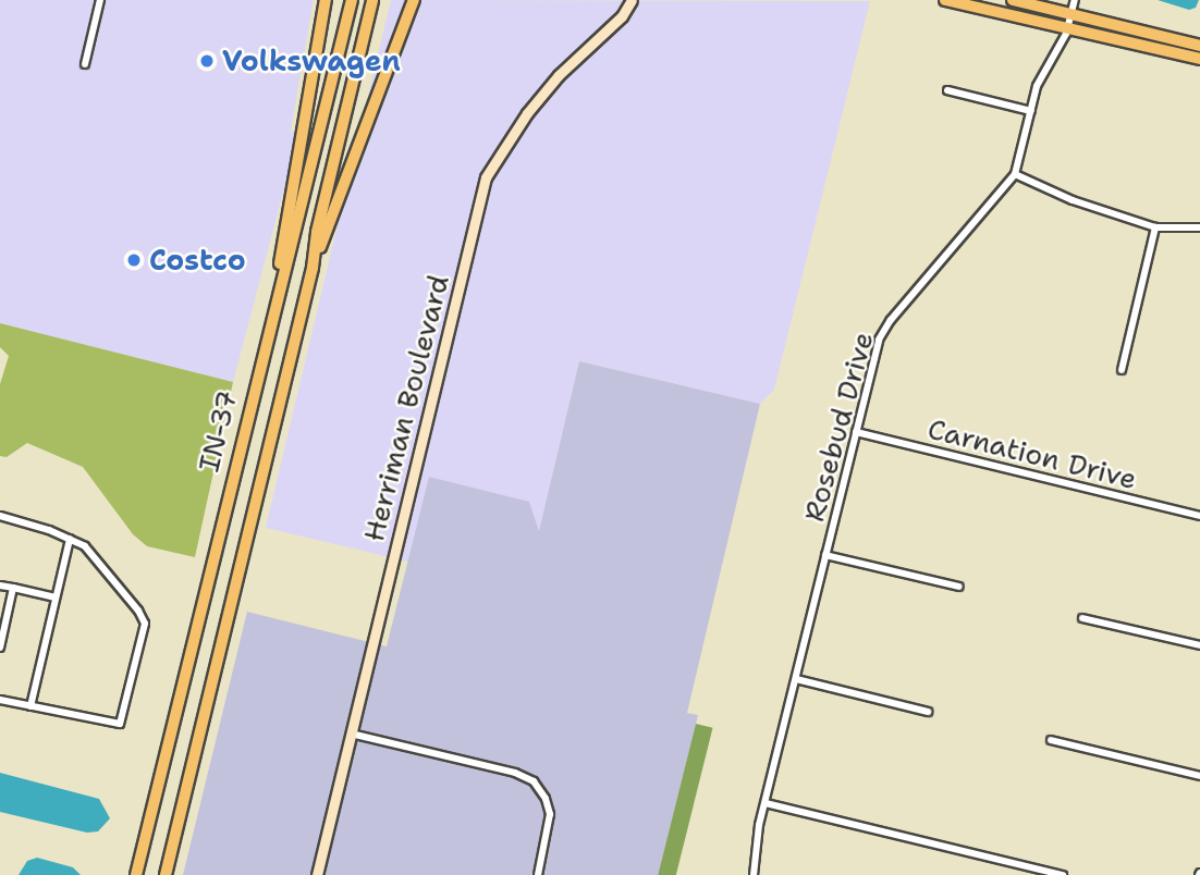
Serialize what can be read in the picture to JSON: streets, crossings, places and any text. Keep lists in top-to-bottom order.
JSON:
{
  "streets": {
    "highway": ["IN-37"],
    "street": ["Herriman Boulevard", "Rosebud Drive", "Carnation Drive"]
  },
  "crossings": [
    ["Rosebud Drive", "Carnation Drive"]
  ],
  "places": ["Volkswagen", "Costco"]
}
